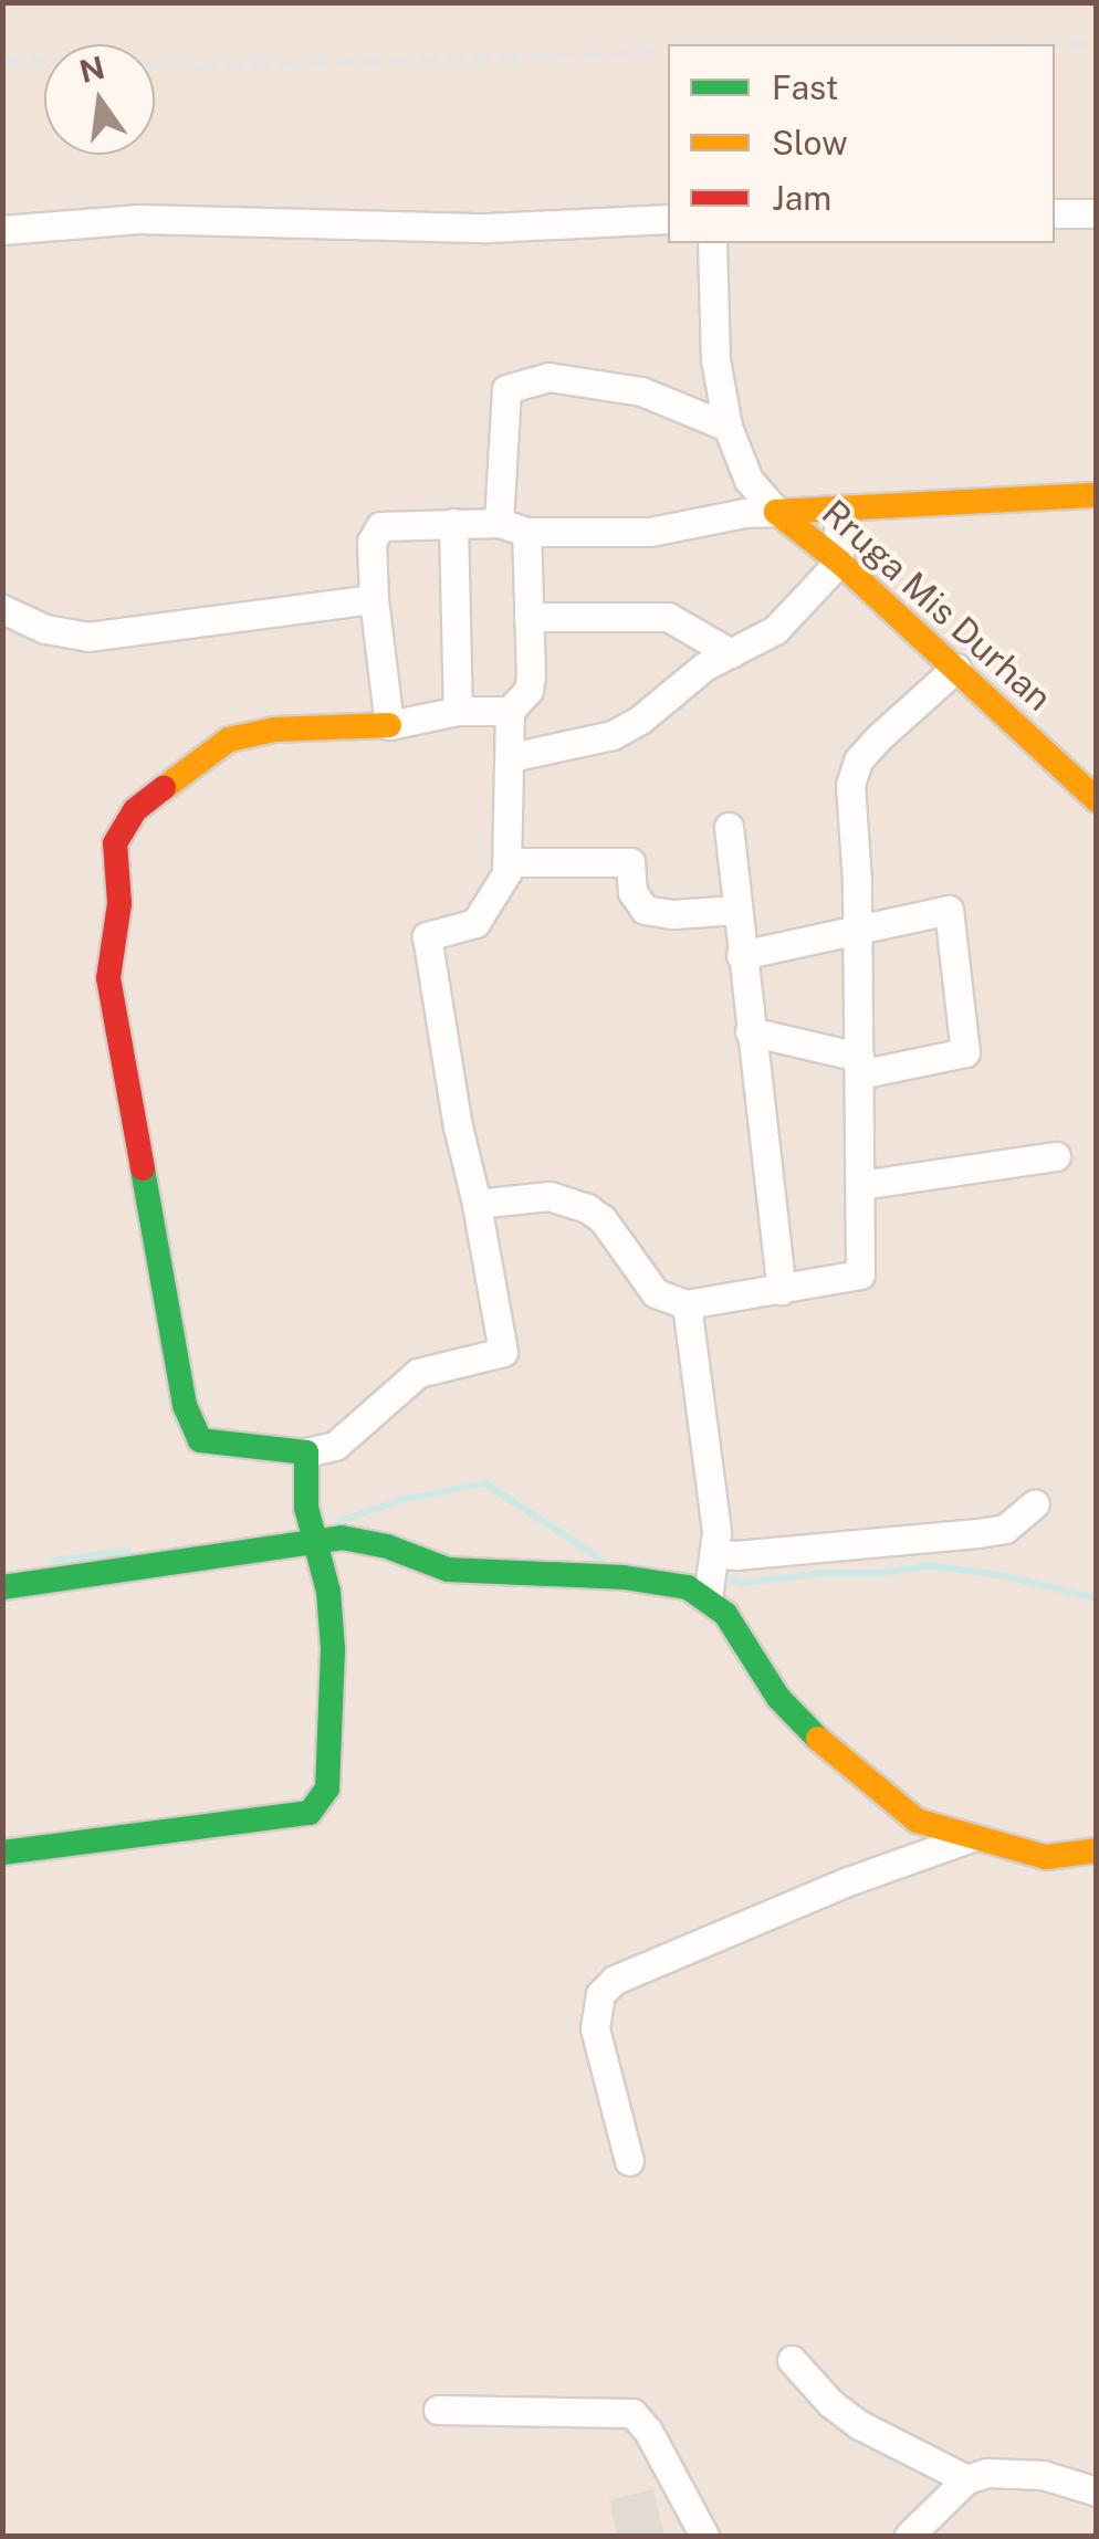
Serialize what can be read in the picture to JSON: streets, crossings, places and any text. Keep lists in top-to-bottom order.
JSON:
{
  "streets": {
    "street": ["Rruga Mis Durhan"]
  },
  "legend": ["Fast", "Slow", "Jam"],
  "north": "top"
}
